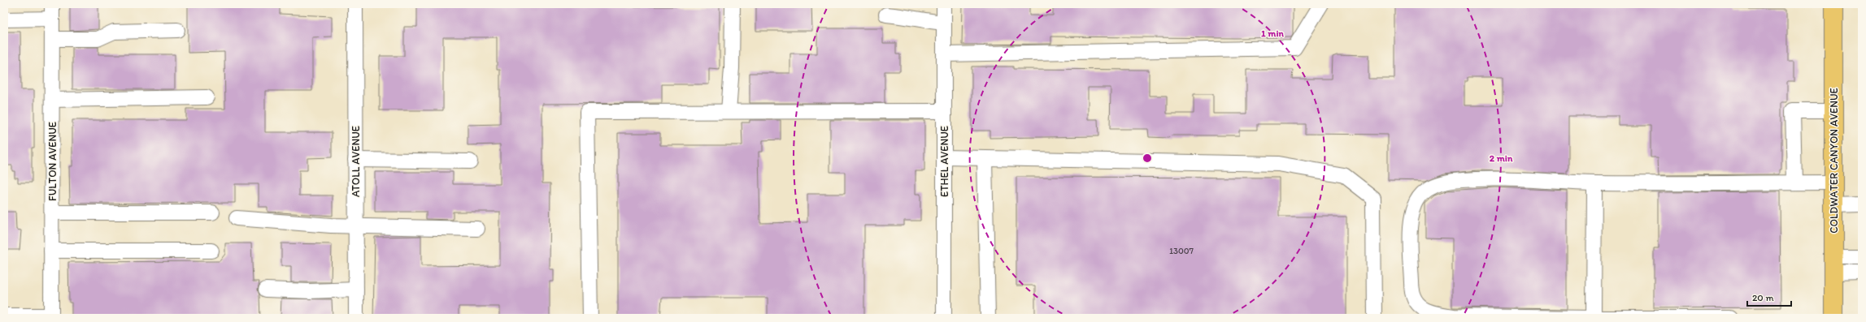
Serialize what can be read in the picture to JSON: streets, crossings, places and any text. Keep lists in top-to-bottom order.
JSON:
{
  "streets": {
    "main road": ["COLDWATER CANYON AVENUE"],
    "street": ["FULTON AVENUE", "ATOLL AVENUE", "ETHEL AVENUE"]
  },
  "house_numbers": ["13007"],
  "scale_bar": "20 m",
  "rings": ["1 min", "2 min"]
}
